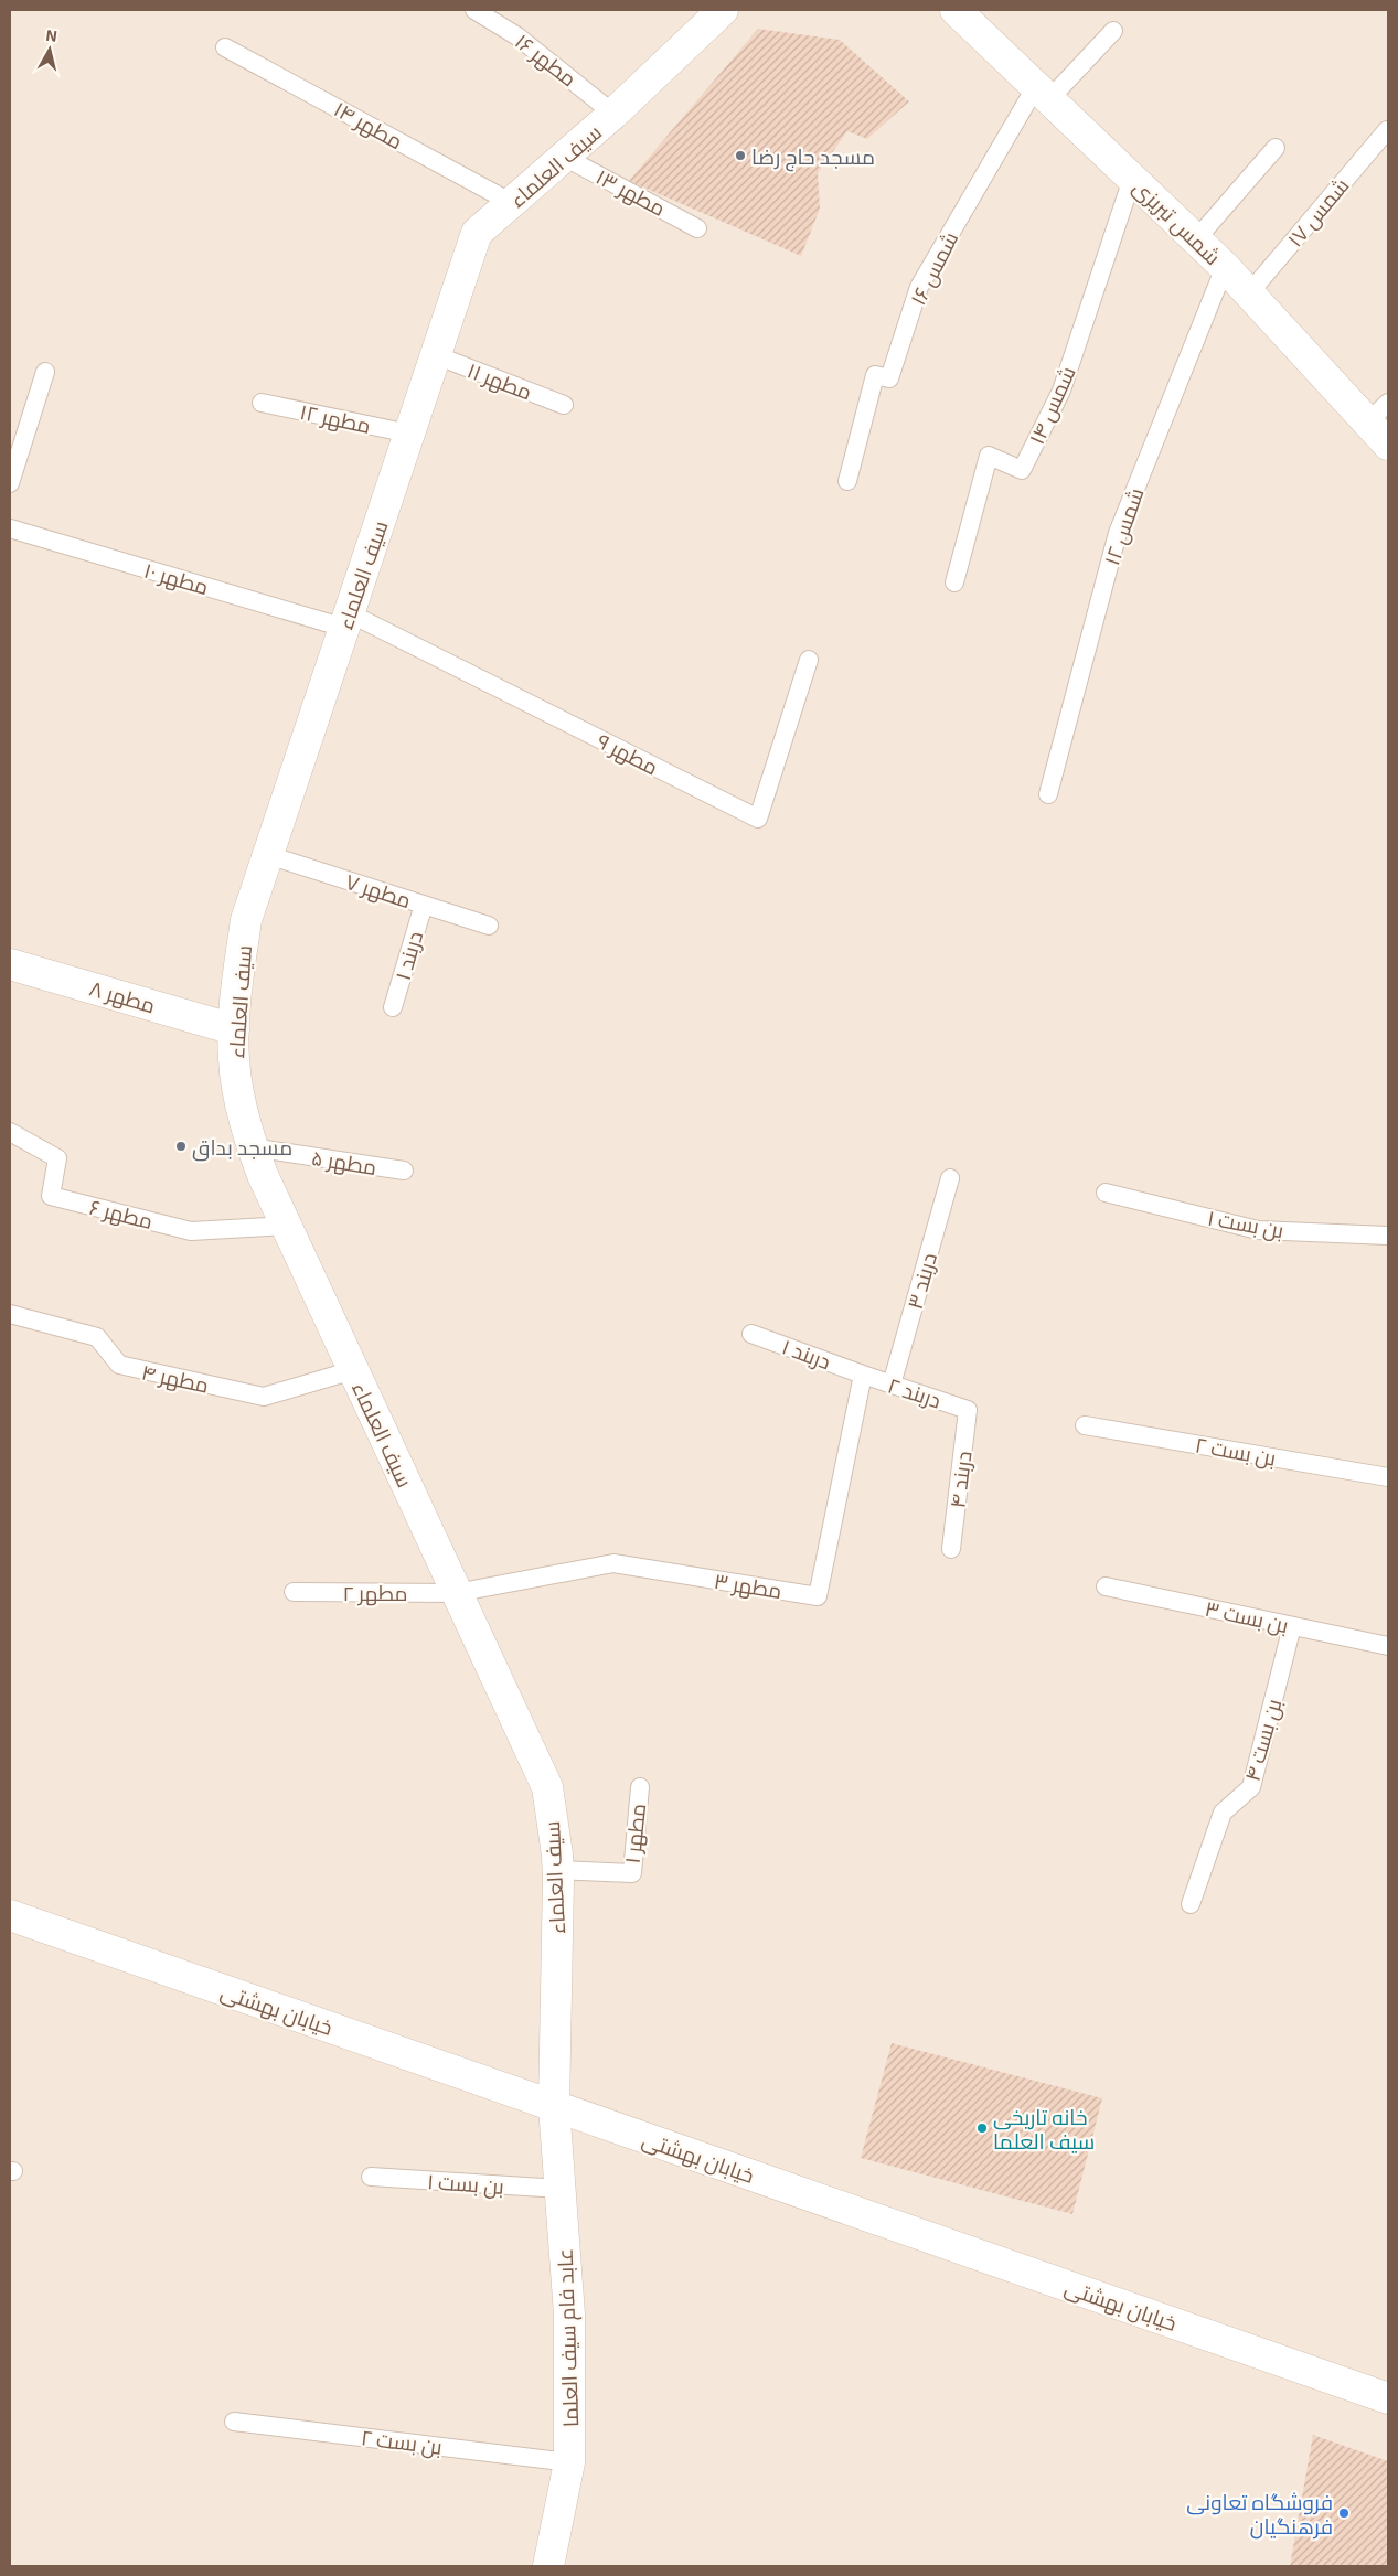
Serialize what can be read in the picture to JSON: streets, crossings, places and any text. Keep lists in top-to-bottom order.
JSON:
{
  "streets": {
    "street": [
      "سیف العلماء",
      "شمس تبریزی",
      "مطهر ۸",
      "خیابان بهشتی",
      "عابد فام سیف العلما"
    ],
    "lane": [
      "مطهر ۱۶",
      "مطهر ۱۴",
      "مطهر ۱۳",
      "شمس ۱۷",
      "شمس ۱۶",
      "مطهر ۱۱",
      "شمس ۱۴",
      "مطهر ۱۲",
      "شمس ۱۲",
      "مطهر ۱۰",
      "مطهر ۹",
      "مطهر ۷",
      "دربند ۱",
      "مطهر ۵",
      "مطهر ۶",
      "بن بست ۱",
      "دربند ۳",
      "مطهر ۴",
      "دربند ۲",
      "بن بست ۲",
      "دربند ۴",
      "مطهر ۳",
      "مطهر ۲",
      "بن بست ۳",
      "بن بست ۴",
      "مطهر ۱"
    ]
  },
  "crossings": [
    ["مطهر ۱۶", "سیف العلماء"],
    ["مطهر ۱۴", "سیف العلماء"],
    ["سیف العلماء", "مطهر ۱۳"],
    ["سیف العلماء", "مطهر ۱۱"],
    ["سیف العلماء", "مطهر ۱۲"],
    ["سیف العلماء", "مطهر ۱۰"],
    ["سیف العلماء", "مطهر ۹"],
    ["سیف العلماء", "مطهر ۷"],
    ["سیف العلماء", "مطهر ۸"],
    ["سیف العلماء", "مطهر ۵"],
    ["سیف العلماء", "مطهر ۶"],
    ["سیف العلماء", "مطهر ۴"],
    ["سیف العلماء", "مطهر ۳"],
    ["سیف العلماء", "مطهر ۲"],
    ["سیف العلماء", "مطهر ۱"],
    ["سیف العلماء", "خیابان بهشتی"],
    ["سیف العلماء", "عابد فام سیف العلما"],
    ["شمس ۱۷", "شمس تبریزی"],
    ["شمس تبریزی", "شمس ۱۶"],
    ["شمس تبریزی", "شمس ۱۴"],
    ["شمس تبریزی", "شمس ۱۲"],
    ["مطهر ۱۰", "مطهر ۹"],
    ["مطهر ۷", "دربند ۱"],
    ["دربند ۱", "دربند ۲"],
    ["دربند ۱", "مطهر ۳"],
    ["بن بست ۱", "عابد فام سیف العلما"],
    ["دربند ۳", "دربند ۲"],
    ["دربند ۲", "دربند ۴"],
    ["دربند ۲", "مطهر ۳"],
    ["بن بست ۲", "عابد فام سیف العلما"],
    ["مطهر ۳", "مطهر ۲"],
    ["بن بست ۳", "بن بست ۴"],
    ["خیابان بهشتی", "عابد فام سیف العلما"]
  ],
  "places": [
    "مسجد حاج رضا",
    "مسجد بداق",
    "خانه تاریخی سیف العلما",
    "فروشگاه تعاونی فرهنگیان"
  ],
  "north": "top"
}
